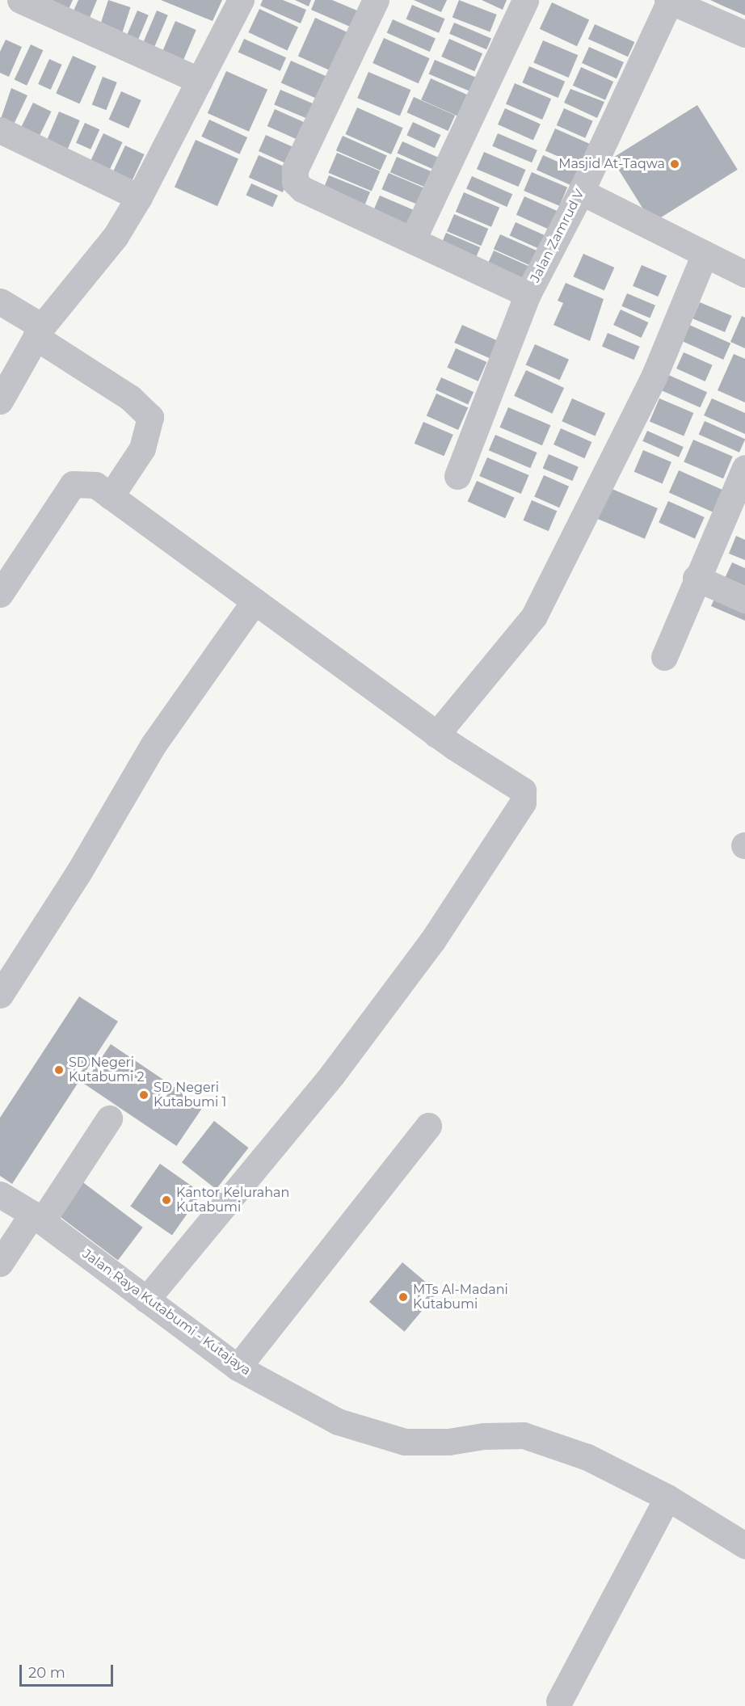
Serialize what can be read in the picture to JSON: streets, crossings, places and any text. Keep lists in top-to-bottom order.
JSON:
{
  "streets": {
    "street": ["Jalan Zamrud V", "Jalan Raya Kutabumi - Kutajaya"]
  },
  "places": [
    "Masjid At-Taqwa",
    "SD Negeri Kutabumi 2",
    "SD Negeri Kutabumi 1",
    "Kantor Kelurahan Kutabumi",
    "MTs Al-Madani Kutabumi"
  ],
  "scale_bar": "20 m"
}
